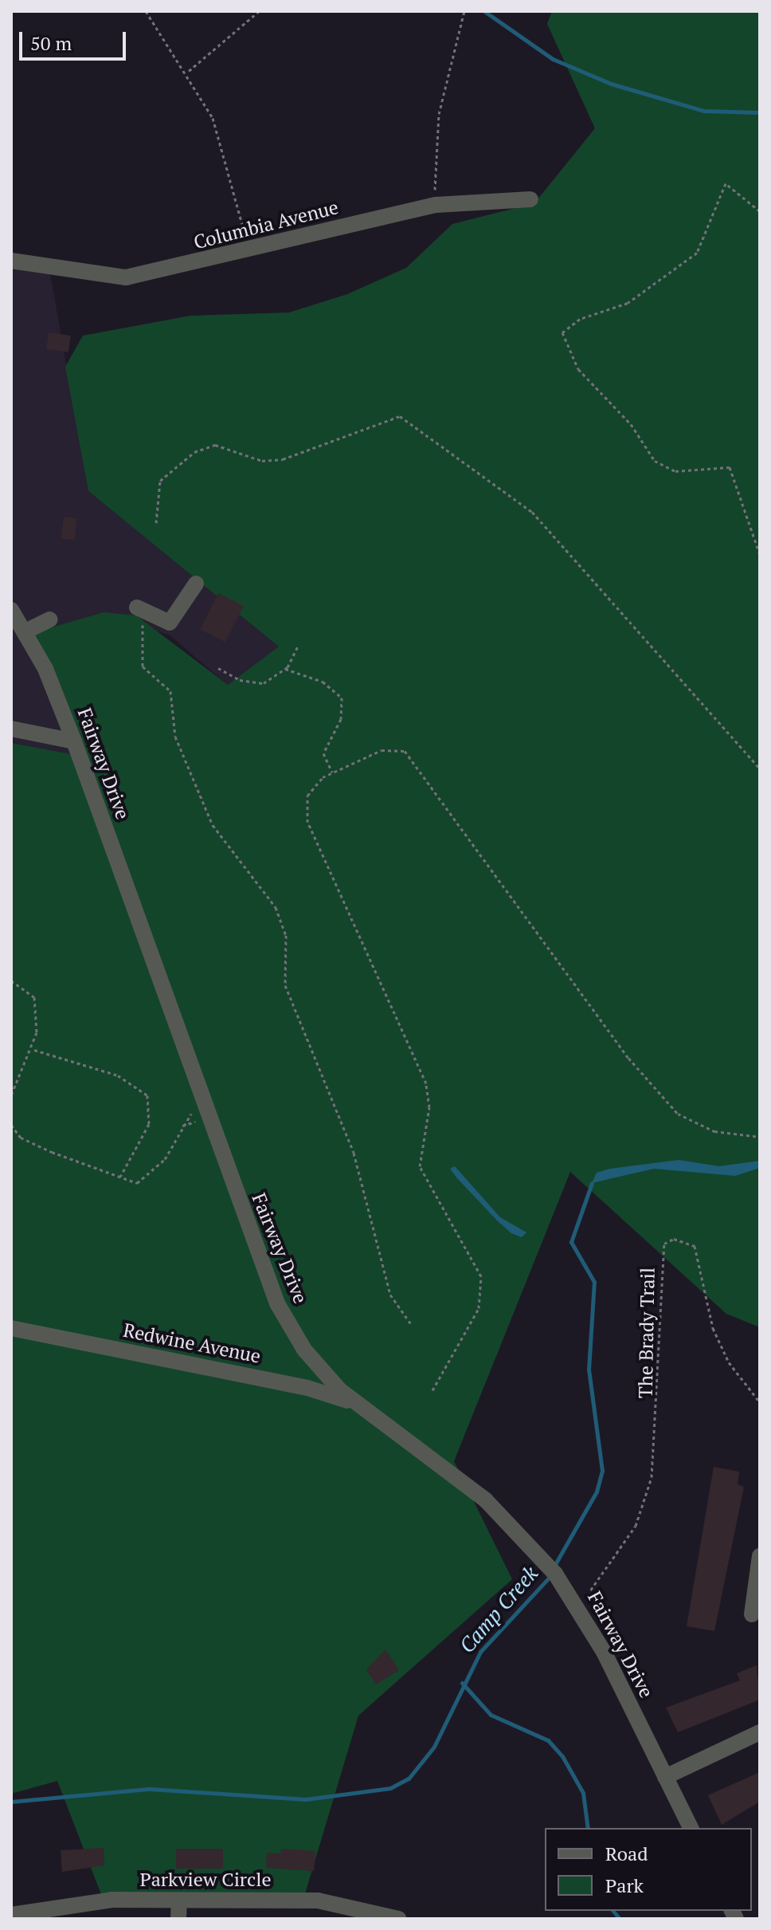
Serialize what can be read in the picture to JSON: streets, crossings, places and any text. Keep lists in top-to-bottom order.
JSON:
{
  "streets": {
    "street": [
      "Columbia Avenue",
      "Fairway Drive",
      "Redwine Avenue",
      "Parkview Circle"
    ],
    "path": ["The Brady Trail"]
  },
  "crossings": [
    ["Fairway Drive", "The Brady Trail"],
    ["Fairway Drive", "Redwine Avenue"]
  ],
  "water": ["Camp Creek"],
  "legend": ["Road", "Park"],
  "scale_bar": "50 m"
}
